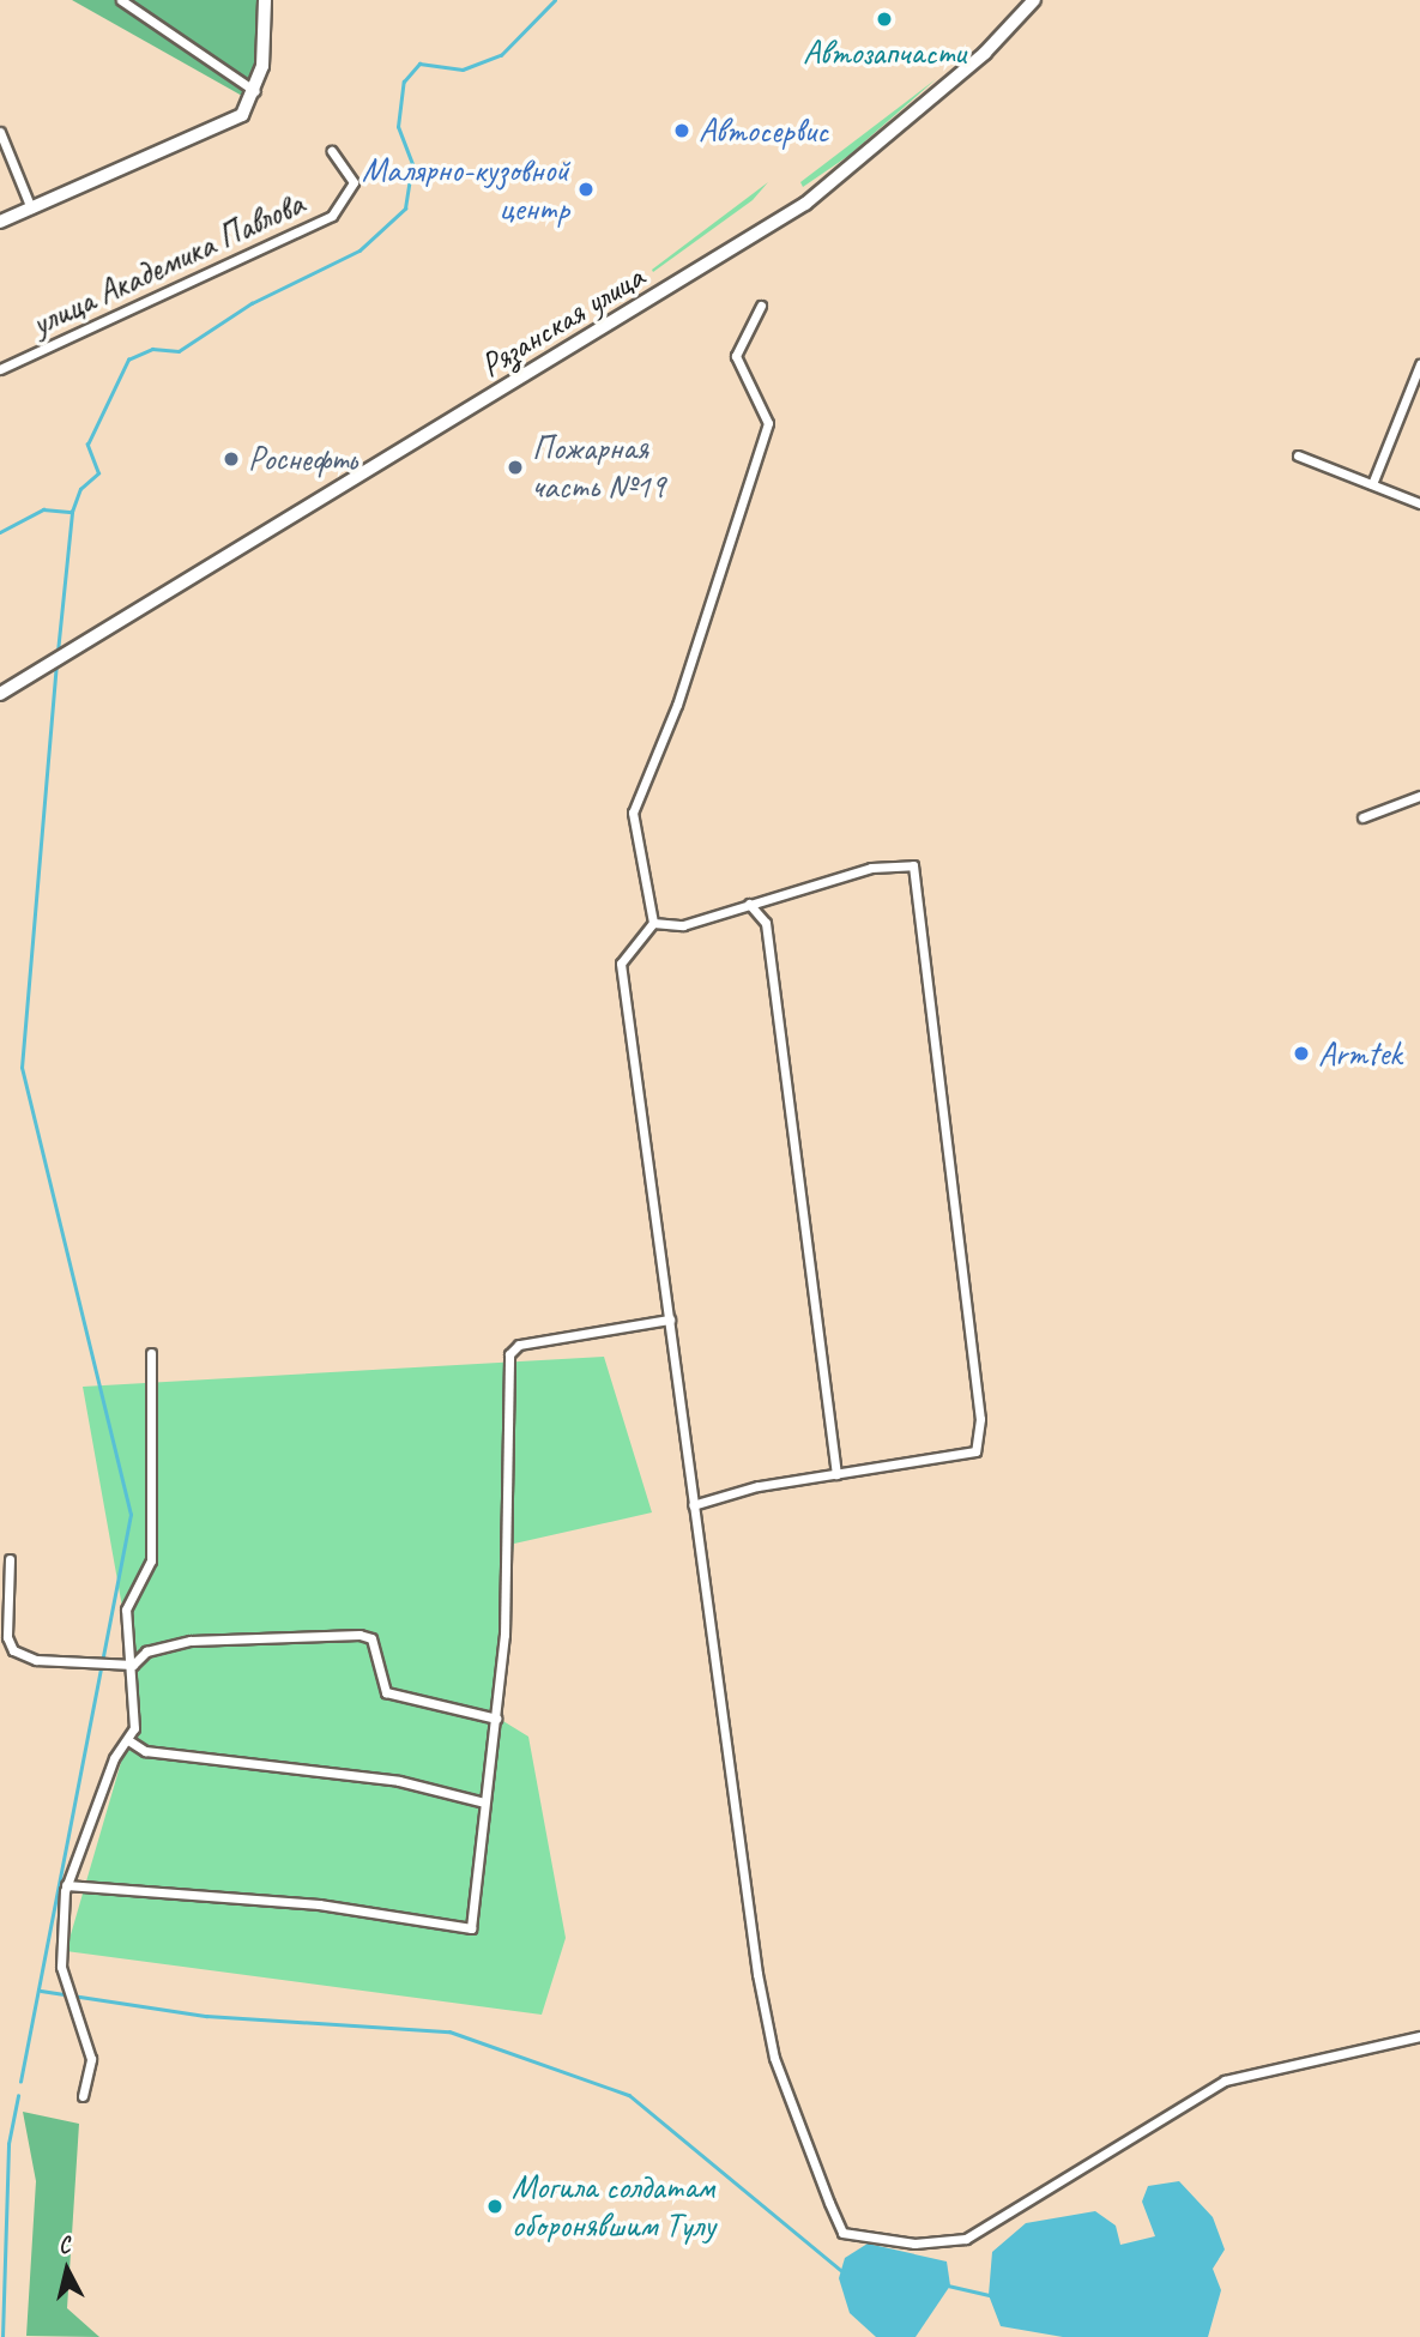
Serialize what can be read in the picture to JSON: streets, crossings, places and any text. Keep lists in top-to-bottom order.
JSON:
{
  "streets": {
    "main road": ["Рязанская улица"],
    "street": ["улица Академика Павлова"]
  },
  "places": [
    "Автозапчасти",
    "Автосервис",
    "Малярно-кузовной центр",
    "Роснефть",
    "Пожарная часть №19",
    "Armtek",
    "Могила солдатам оборонявшим Тулу"
  ],
  "north": "top"
}
